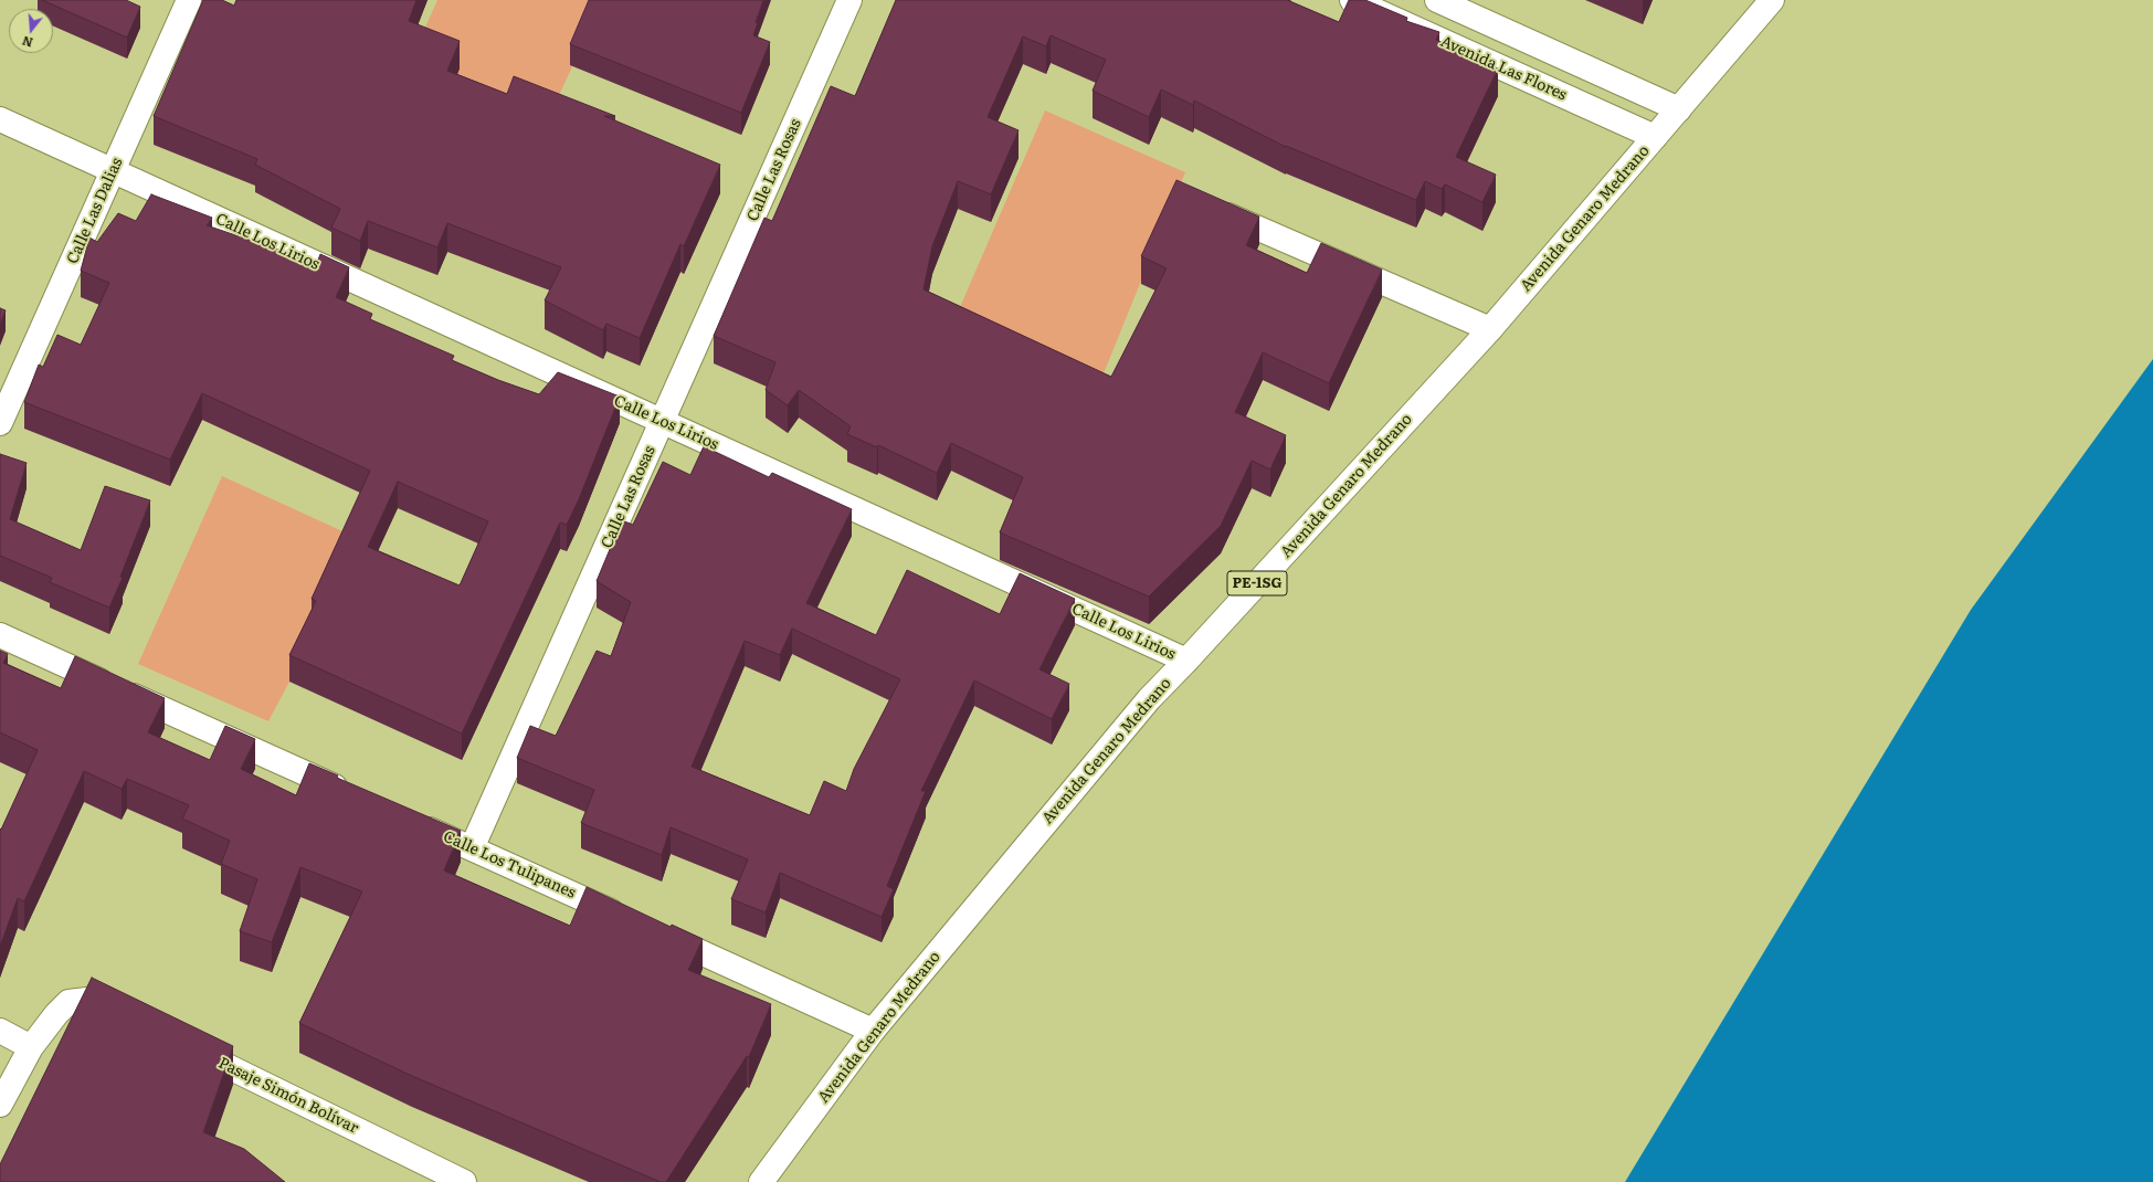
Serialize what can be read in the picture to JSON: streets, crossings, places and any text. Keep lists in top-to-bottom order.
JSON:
{
  "streets": {
    "street": [
      "Avenida Las Flores",
      "Calle Las Rosas",
      "Calle Las Dalias",
      "Avenida Genaro Medrano",
      "Calle Los Lirios",
      "PE-1SG",
      "Calle Los Tulipanes",
      "Pasaje Simón Bolívar"
    ]
  },
  "crossings": [
    ["Avenida Las Flores", "Avenida Genaro Medrano"],
    ["Calle Las Rosas", "Calle Los Lirios"],
    ["Calle Las Rosas", "Calle Los Tulipanes"],
    ["Calle Las Dalias", "Calle Los Lirios"],
    ["Avenida Genaro Medrano", "Calle Los Lirios"]
  ],
  "north": "bottom"
}
